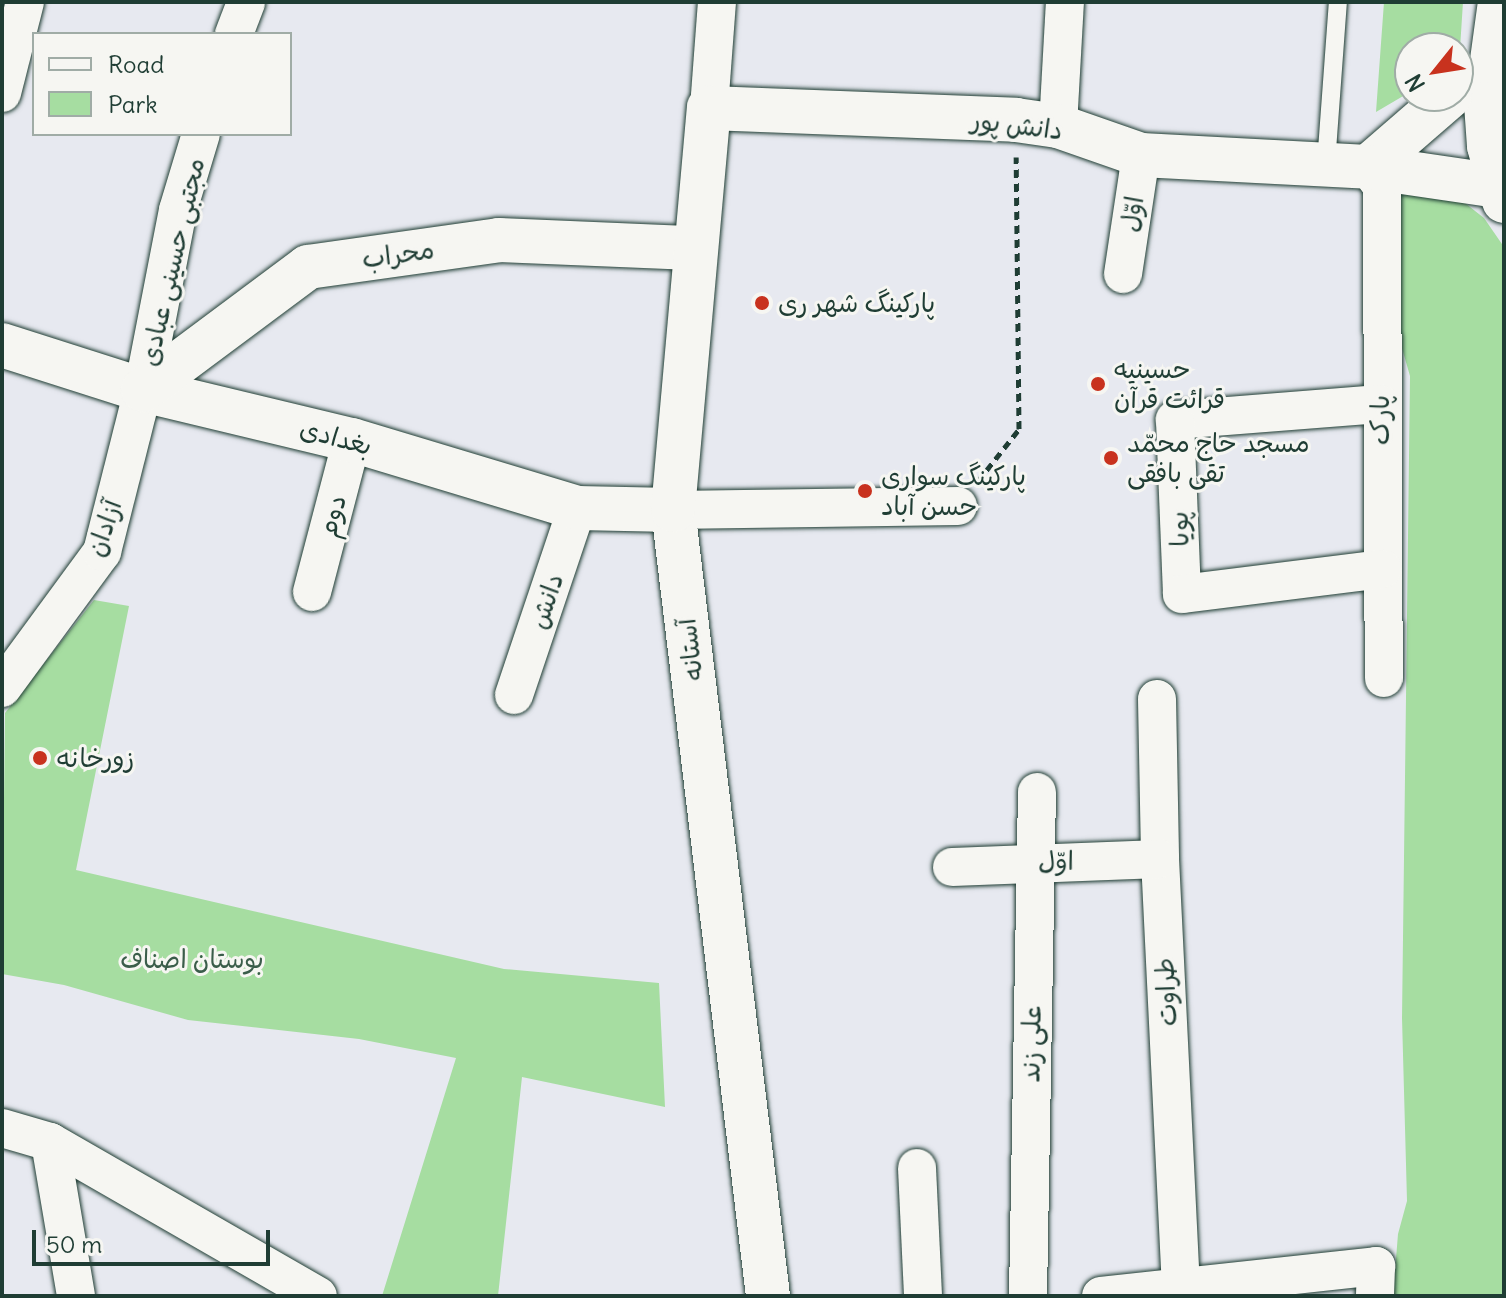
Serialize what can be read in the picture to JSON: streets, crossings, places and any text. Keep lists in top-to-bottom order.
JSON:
{
  "streets": {
    "street": [
      "دانش پور",
      "اوّل",
      "محراب",
      "مجتبی حسینی عبادی",
      "پارک",
      "بغدادی",
      "دوم",
      "آزادان",
      "پویا",
      "دانش",
      "آستانه",
      "طراوت",
      "علی زند"
    ]
  },
  "crossings": [
    ["دانش پور", "اوّل"],
    ["دانش پور", "پارک"],
    ["دانش پور", "آستانه"],
    ["اوّل", "طراوت"],
    ["اوّل", "علی زند"],
    ["محراب", "مجتبی حسینی عبادی"],
    ["محراب", "بغدادی"],
    ["محراب", "آزادان"],
    ["محراب", "آستانه"],
    ["مجتبی حسینی عبادی", "بغدادی"],
    ["مجتبی حسینی عبادی", "آزادان"],
    ["پارک", "پویا"],
    ["بغدادی", "دوم"],
    ["بغدادی", "آزادان"],
    ["بغدادی", "دانش"],
    ["بغدادی", "آستانه"]
  ],
  "parks": ["بوستان اصناف"],
  "places": [
    "پارکینگ شهر ری",
    "حسینیه قرائت قرآن",
    "مسجد حاج محمّد تقی بافقی",
    "پارکینگ سواری حسن آباد",
    "زورخانه"
  ],
  "legend": ["Road", "Park"],
  "scale_bar": "50 m",
  "north": "bottom left"
}
